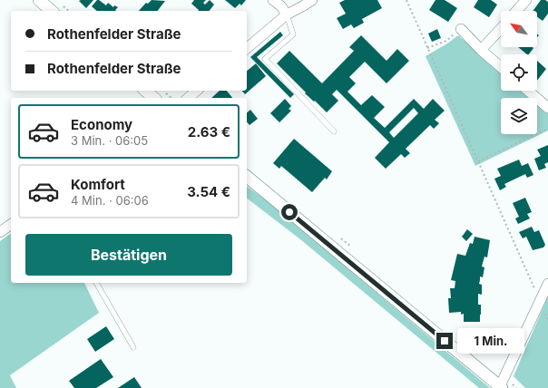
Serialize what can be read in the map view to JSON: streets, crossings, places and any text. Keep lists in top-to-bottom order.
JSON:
{
  "north": "top left",
  "page": {
    "banner": ["Rothenfelder Straße", "Rothenfelder Straße"],
    "list": [
      {
        "name": "Economy",
        "note": "3 Min. · 06:05",
        "value": "2.63 €"
      },
      {
        "name": "Komfort",
        "note": "4 Min. · 06:06",
        "value": "3.54 €"
      }
    ],
    "buttons": "Bestätigen",
    "bubble": "1 Min."
  }
}
